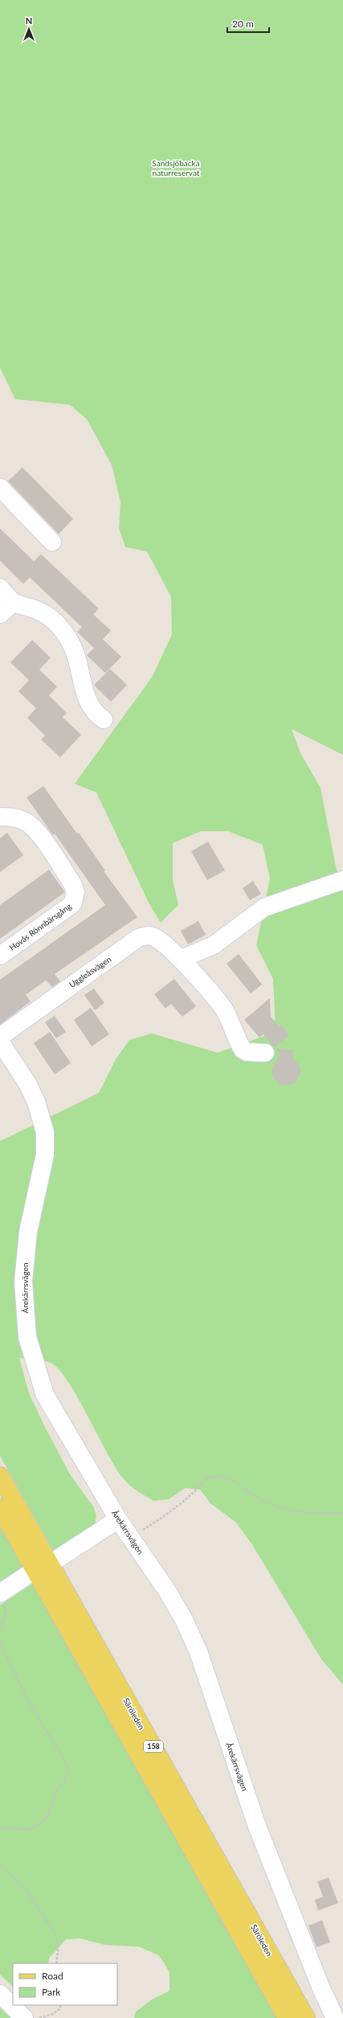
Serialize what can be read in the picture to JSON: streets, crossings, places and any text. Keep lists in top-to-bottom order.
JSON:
{
  "streets": {
    "main road": ["Säröleden", "158"],
    "street": ["Hovås Rönnbärsgång", "Uggleåsvägen", "Årekärrsvägen"]
  },
  "parks": ["Sandsjöbacka naturreservat"],
  "legend": ["Road", "Park"],
  "scale_bar": "20 m",
  "north": "top"
}
